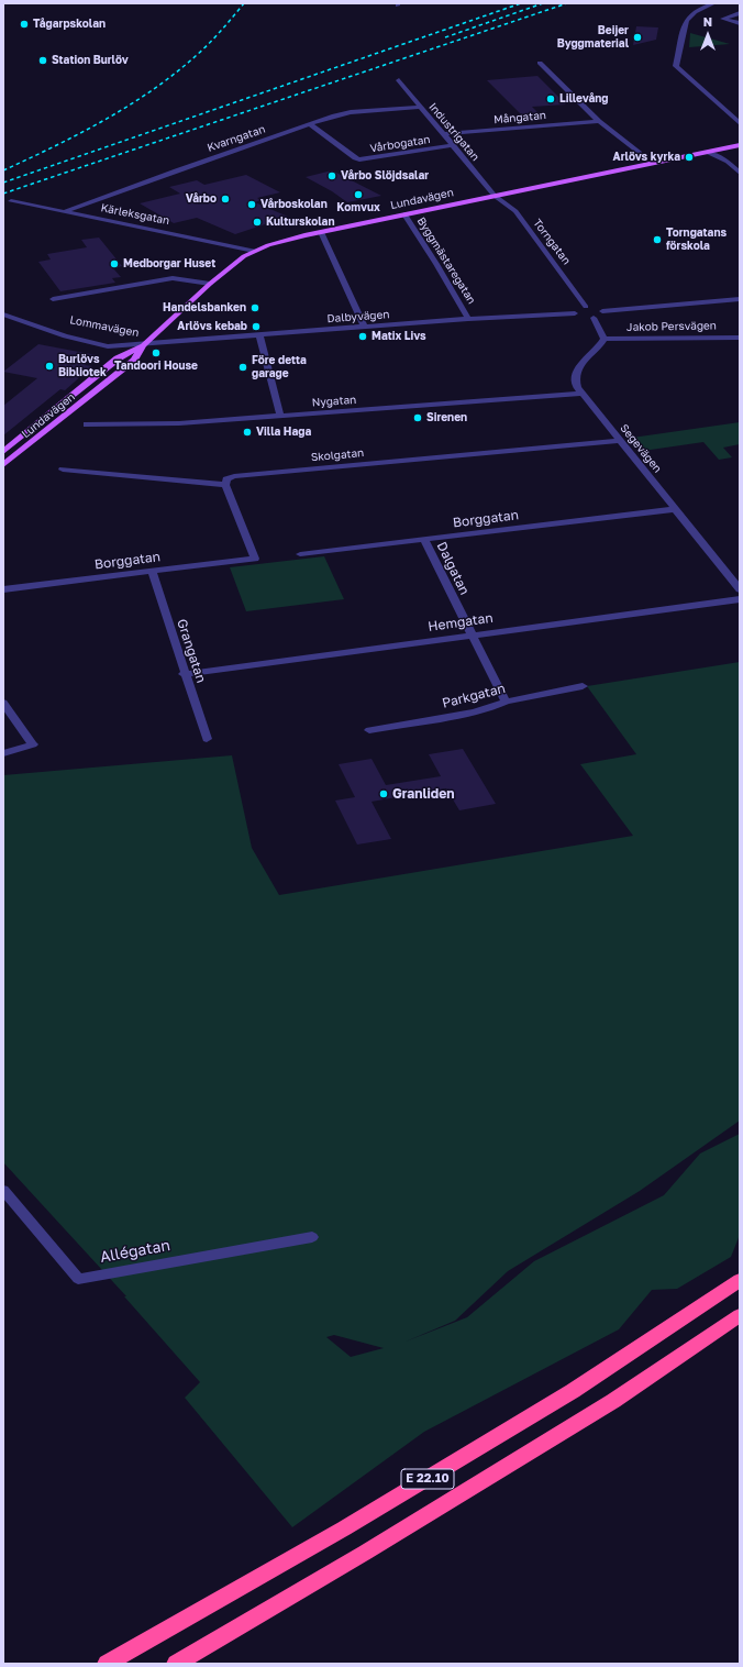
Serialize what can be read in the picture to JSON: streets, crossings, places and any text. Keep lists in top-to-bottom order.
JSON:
{
  "streets": {
    "highway": ["E 22.10"],
    "main road": ["Lundavägen"],
    "street": [
      "Mångatan",
      "Industrigatan",
      "Kvarngatan",
      "Vårbogatan",
      "Kärleksgatan",
      "Torngatan",
      "Byggmästaregatan",
      "Dalbyvägen",
      "Lommavägen",
      "Jakob Persvägen",
      "Nygatan",
      "Segevägen",
      "Skolgatan",
      "Borggatan",
      "Dalgatan",
      "Hemgatan",
      "Grangatan",
      "Parkgatan",
      "Allégatan"
    ]
  },
  "crossings": [
    ["Mångatan", "Industrigatan"],
    ["Industrigatan", "Kvarngatan"],
    ["Industrigatan", "Vårbogatan"],
    ["Industrigatan", "Lundavägen"],
    ["Industrigatan", "Torngatan"],
    ["Kvarngatan", "Vårbogatan"],
    ["Kvarngatan", "Kärleksgatan"],
    ["Lundavägen", "Kärleksgatan"],
    ["Lundavägen", "Torngatan"],
    ["Lundavägen", "Byggmästaregatan"],
    ["Lundavägen", "Dalbyvägen"],
    ["Lundavägen", "Lommavägen"],
    ["Byggmästaregatan", "Dalbyvägen"],
    ["Dalbyvägen", "Lommavägen"],
    ["Jakob Persvägen", "Segevägen"],
    ["Nygatan", "Segevägen"],
    ["Segevägen", "Skolgatan"],
    ["Segevägen", "Borggatan"],
    ["Skolgatan", "Borggatan"],
    ["Borggatan", "Dalgatan"],
    ["Borggatan", "Grangatan"],
    ["Dalgatan", "Hemgatan"],
    ["Dalgatan", "Parkgatan"],
    ["Hemgatan", "Grangatan"]
  ],
  "places": [
    "Tågarpskolan",
    "Beijer Byggmaterial",
    "Station Burlöv",
    "Lillevång",
    "Arlövs kyrka",
    "Vårbo Slöjdsalar",
    "Komvux",
    "Vårbo",
    "Vårboskolan",
    "Kulturskolan",
    "Torngatans förskola",
    "Medborgar Huset",
    "Handelsbanken",
    "Arlövs kebab",
    "Matix Livs",
    "Tandoori House",
    "Burlövs Bibliotek",
    "Före detta garage",
    "Sirenen",
    "Villa Haga",
    "Granliden"
  ],
  "north": "top"
}
